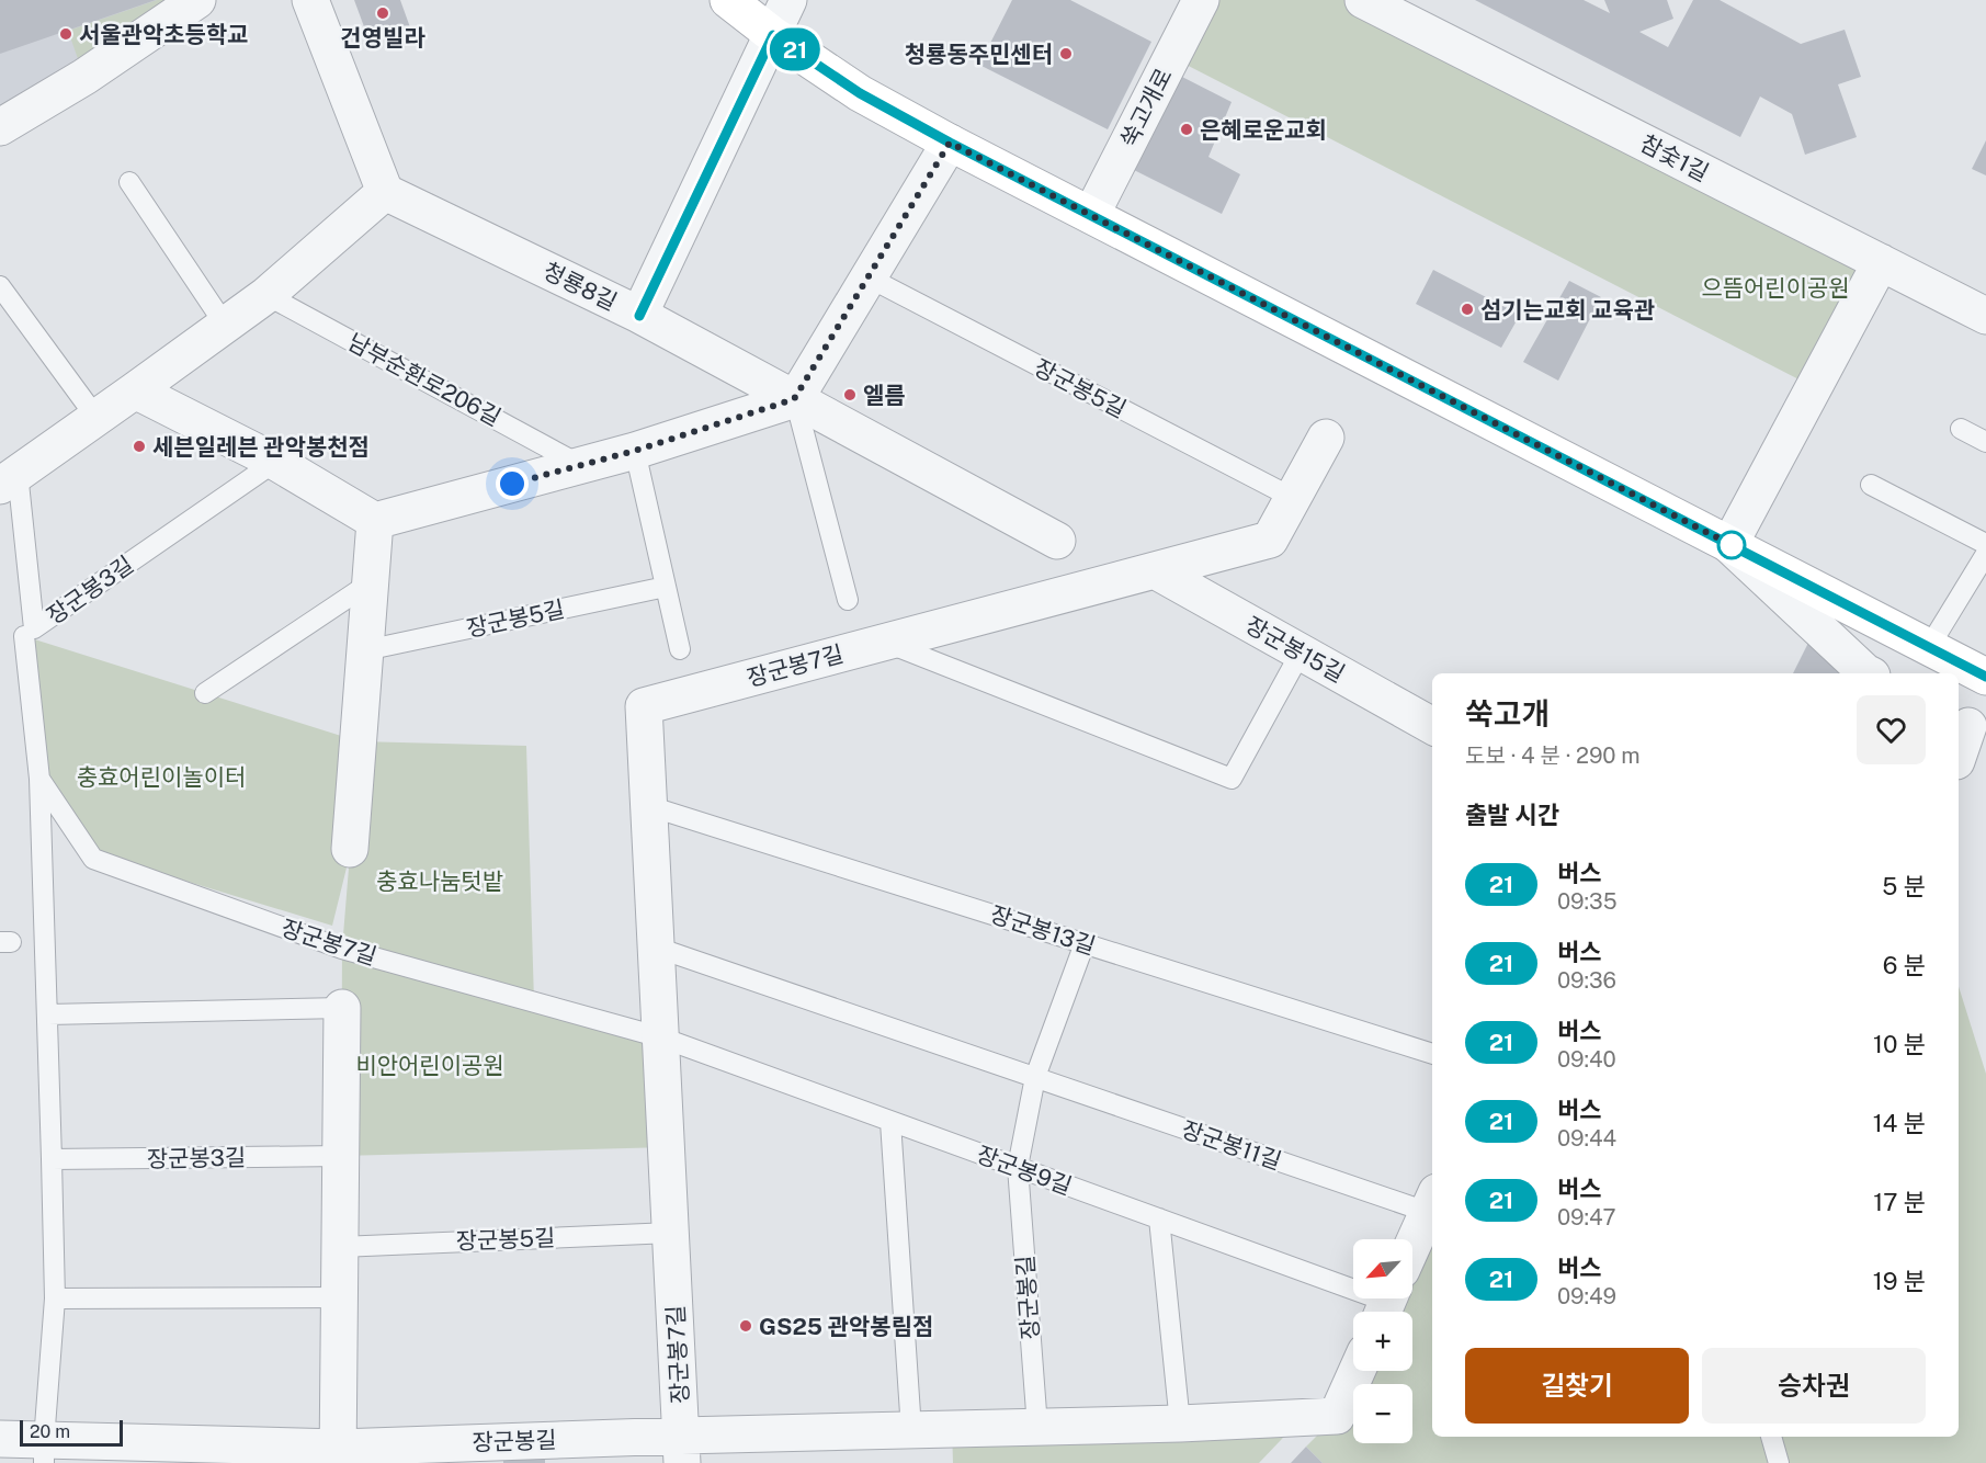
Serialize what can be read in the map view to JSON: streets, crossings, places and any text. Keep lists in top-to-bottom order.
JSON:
{
  "streets": {
    "street": [
      "쑥고개로",
      "참숯1길",
      "청룡8길",
      "장군봉15길",
      "장군봉7길",
      "장군봉길"
    ],
    "lane": [
      "남부순환로206길",
      "장군봉5길",
      "장군봉3길",
      "장군봉13길",
      "장군봉11길",
      "장군봉9길"
    ]
  },
  "crossings": [
    ["장군봉5길", "장군봉7길"],
    ["장군봉3길", "장군봉7길"],
    ["장군봉3길", "장군봉길"],
    ["장군봉15길", "장군봉7길"],
    ["장군봉7길", "장군봉13길"],
    ["장군봉7길", "장군봉11길"],
    ["장군봉7길", "장군봉9길"],
    ["장군봉7길", "장군봉길"],
    ["장군봉9길", "장군봉길"]
  ],
  "parks": [
    "으뜸어린이공원",
    "충효어린이놀이터",
    "충효나눔텃밭",
    "비안어린이공원"
  ],
  "places": [
    "건영빌라",
    "서울관악초등학교",
    "청룡동주민센터",
    "은혜로운교회",
    "섬기는교회 교육관",
    "엘름",
    "세븐일레븐 관악봉천점",
    "GS25 관악봉림점"
  ],
  "lines": ["bus line 21"],
  "scale_bar": "20 m",
  "north": "bottom left",
  "page": {
    "on_map": "21",
    "heading": [
      ["쑥고개", "도보 · 4 분 · 290 m"],
      "출발 시간"
    ],
    "list": [
      {
        "mark": "21",
        "name": "버스",
        "note": "09:35",
        "value": "5 분"
      },
      {
        "mark": "21",
        "name": "버스",
        "note": "09:36",
        "value": "6 분"
      },
      {
        "mark": "21",
        "name": "버스",
        "note": "09:40",
        "value": "10 분"
      },
      {
        "mark": "21",
        "name": "버스",
        "note": "09:44",
        "value": "14 분"
      },
      {
        "mark": "21",
        "name": "버스",
        "note": "09:47",
        "value": "17 분"
      },
      {
        "mark": "21",
        "name": "버스",
        "note": "09:49",
        "value": "19 분"
      }
    ],
    "map_buttons": ["+", "−"],
    "buttons": ["길찾기", "승차권"],
    "scale": "20 m"
  }
}
